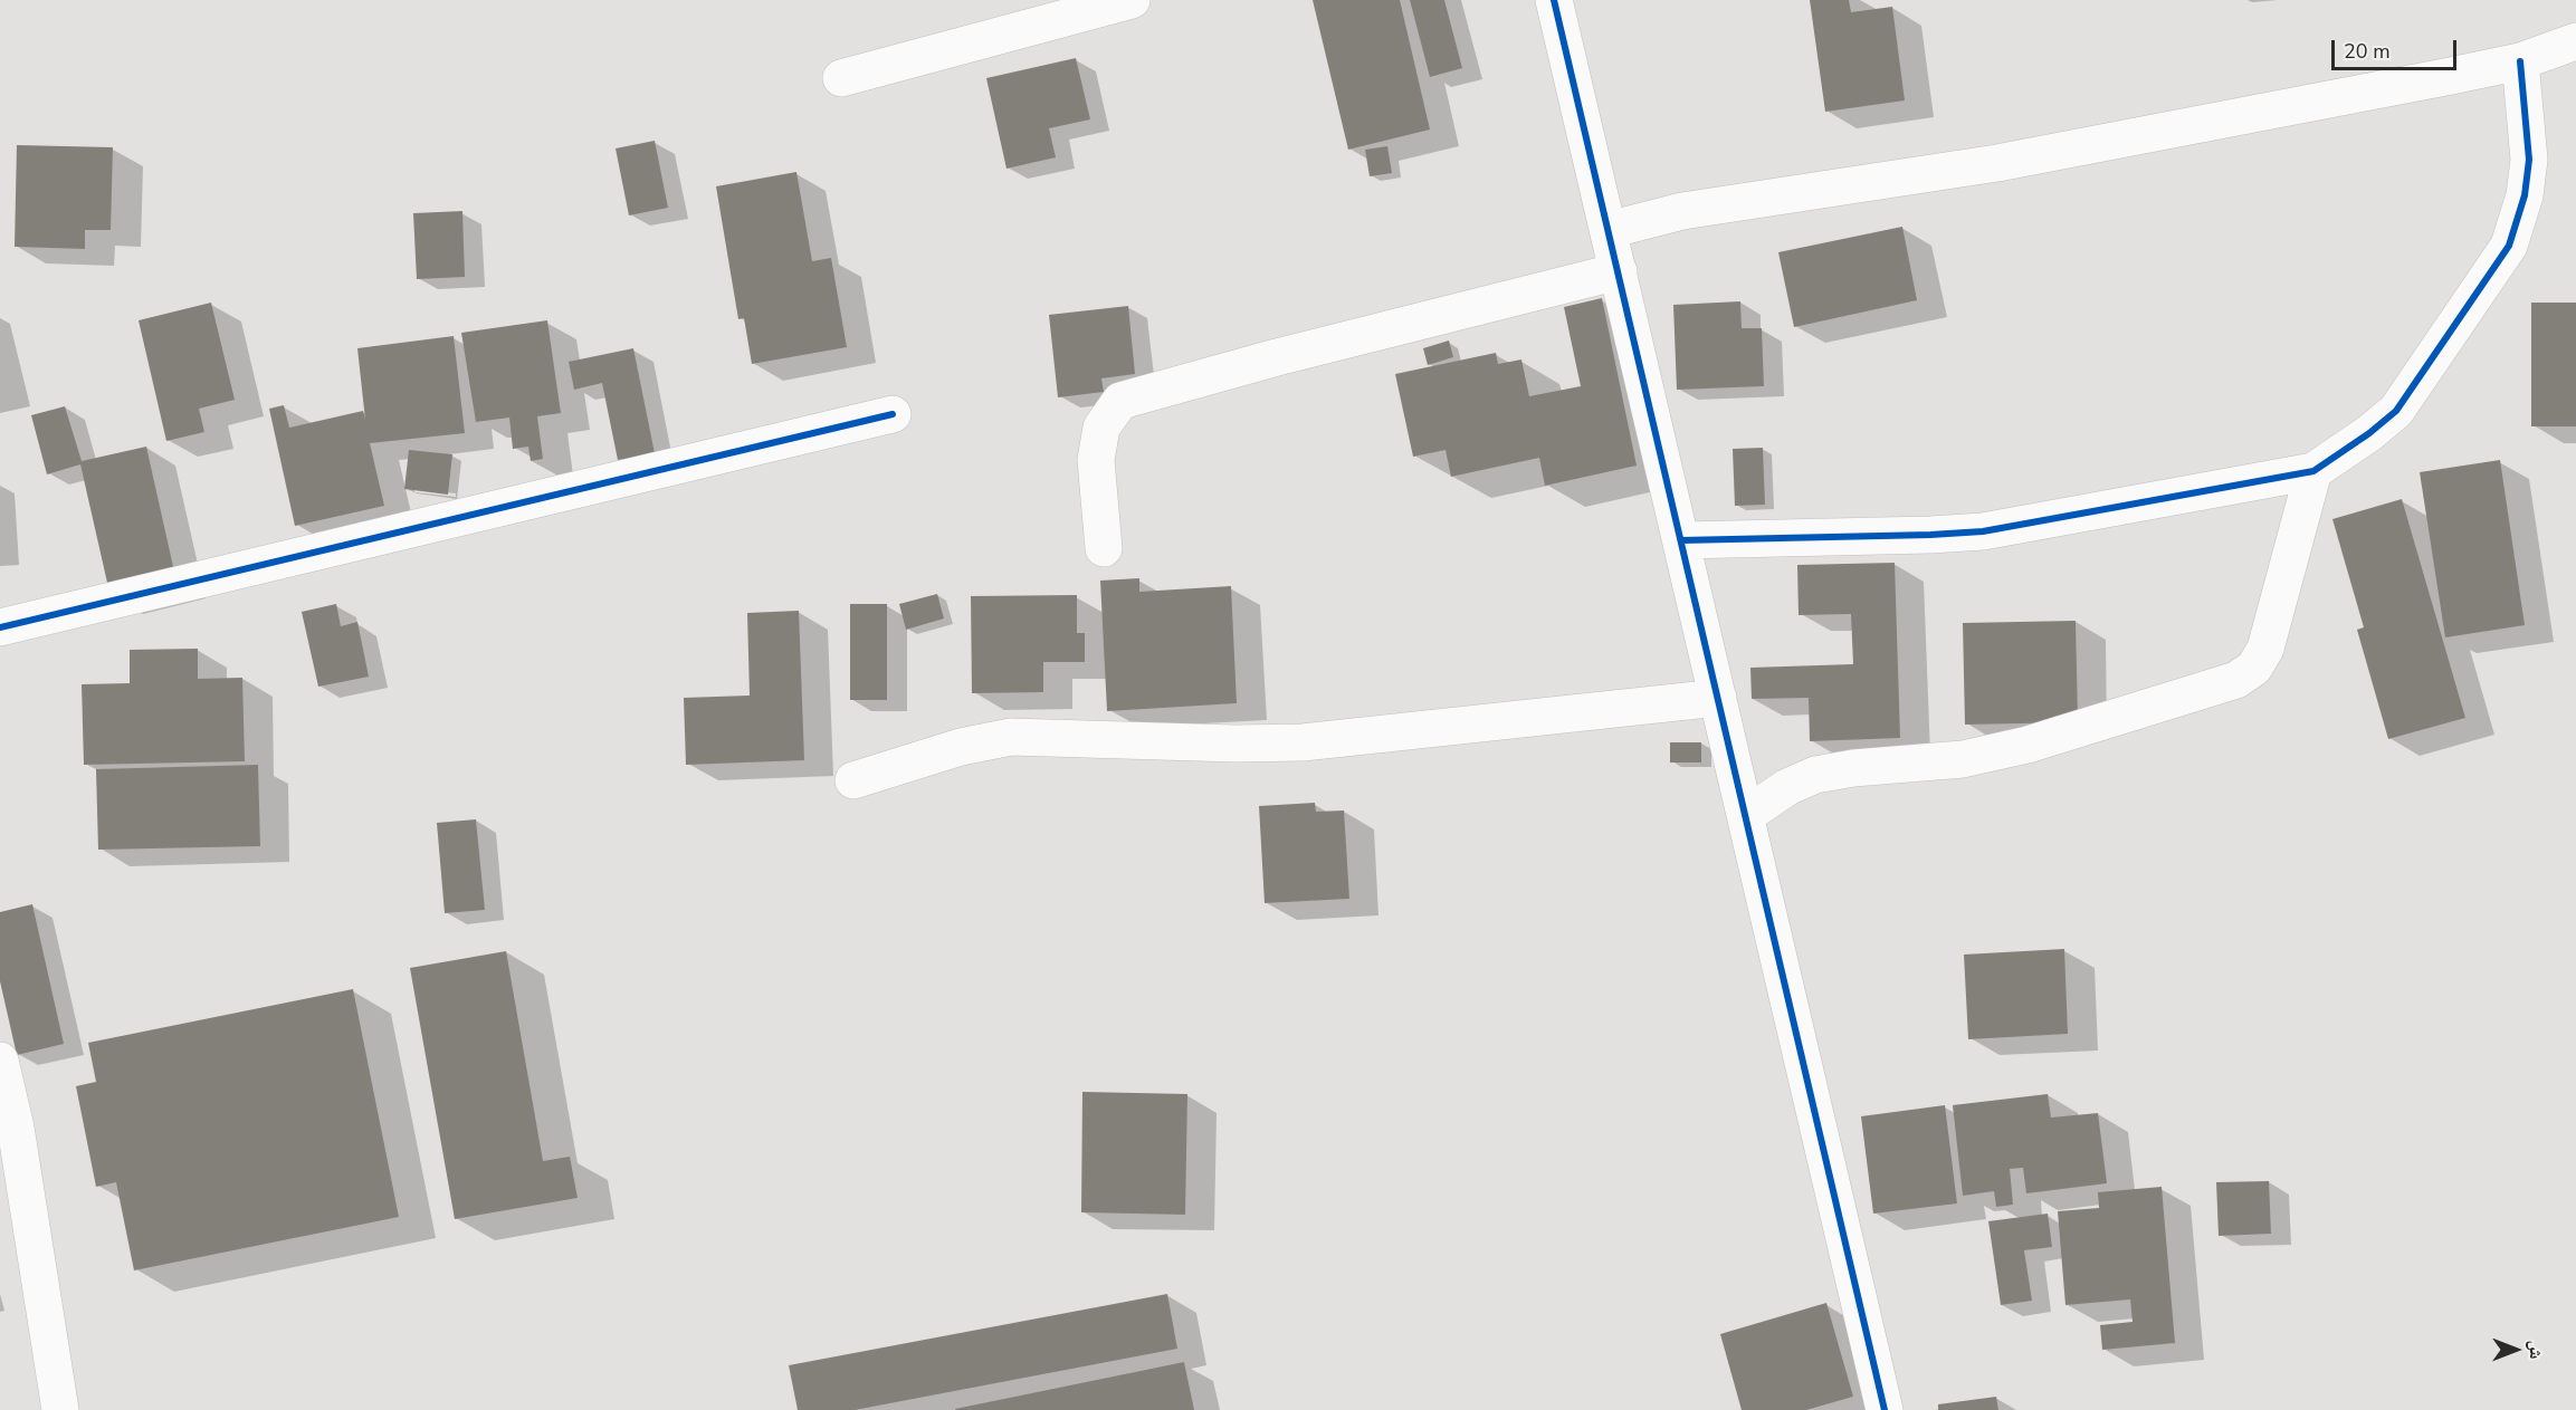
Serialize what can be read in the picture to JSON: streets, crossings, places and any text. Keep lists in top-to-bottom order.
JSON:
{
  "scale_bar": "20 m",
  "north": "right"
}
